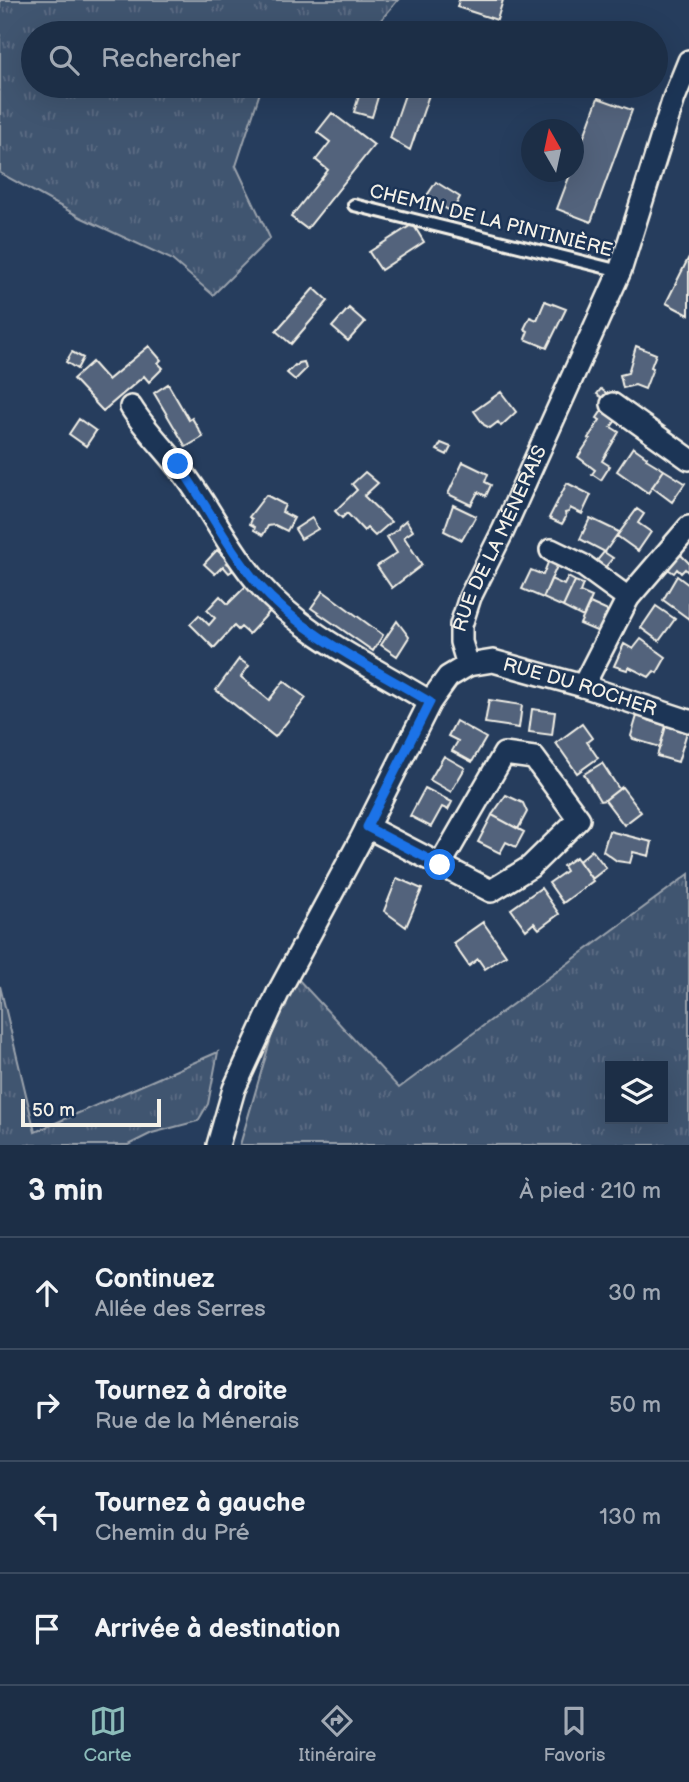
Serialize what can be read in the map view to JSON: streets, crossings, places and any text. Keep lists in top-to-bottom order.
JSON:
{
  "streets": {
    "street": ["RUE DE LA MÉNERAIS", "RUE DU ROCHER"],
    "lane": ["CHEMIN DE LA PINTINIÈRE"]
  },
  "crossings": [
    ["CHEMIN DE LA PINTINIÈRE", "RUE DE LA MÉNERAIS"],
    ["RUE DE LA MÉNERAIS", "RUE DU ROCHER"]
  ],
  "scale_bar": "50 m",
  "north": "top",
  "page": {
    "search": "Rechercher",
    "scale": "50 m",
    "heading": ["3 min", "À pied · 210 m"],
    "list": [
      ["Continuez", "Allée des Serres", "30 m"],
      ["Tournez à droite", "Rue de la Ménerais", "50 m"],
      ["Tournez à gauche", "Chemin du Pré", "130 m"],
      "Arrivée à destination"
    ],
    "nav": ["Carte", "Itinéraire", "Favoris"]
  }
}
